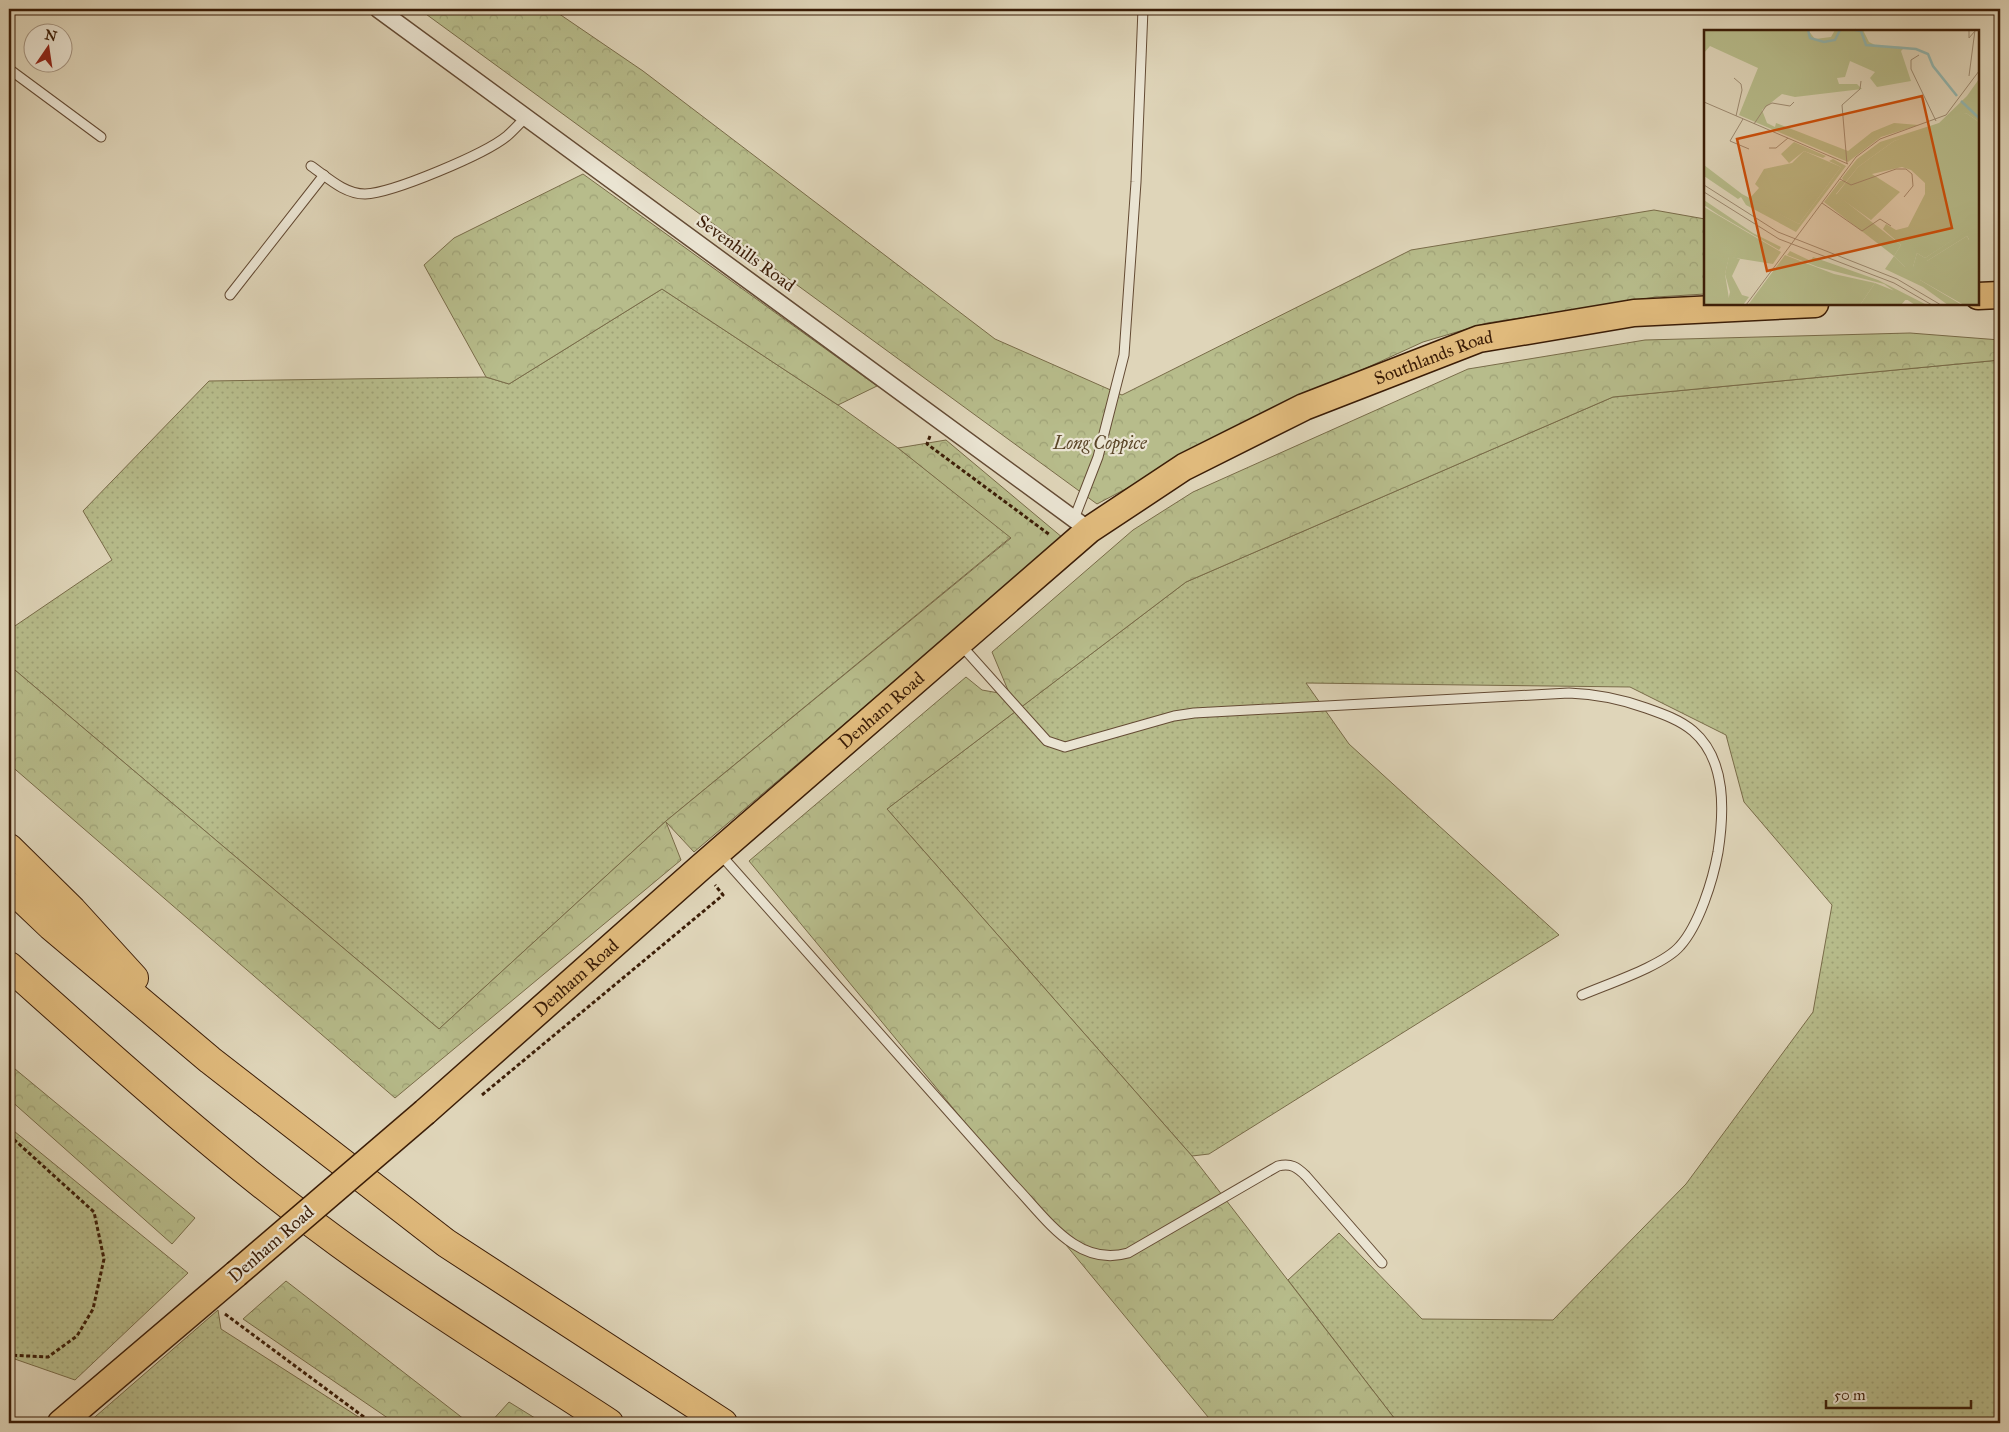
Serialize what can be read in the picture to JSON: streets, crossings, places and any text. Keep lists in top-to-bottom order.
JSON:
{
  "streets": {
    "main road": ["Southlands Road", "Denham Road"],
    "street": ["Sevenhills Road"]
  },
  "crossings": [
    ["Sevenhills Road", "Southlands Road"],
    ["Sevenhills Road", "Denham Road"],
    ["Southlands Road", "Denham Road"]
  ],
  "parks": ["Long Coppice"],
  "scale_bar": "50 m",
  "north": "top"
}
